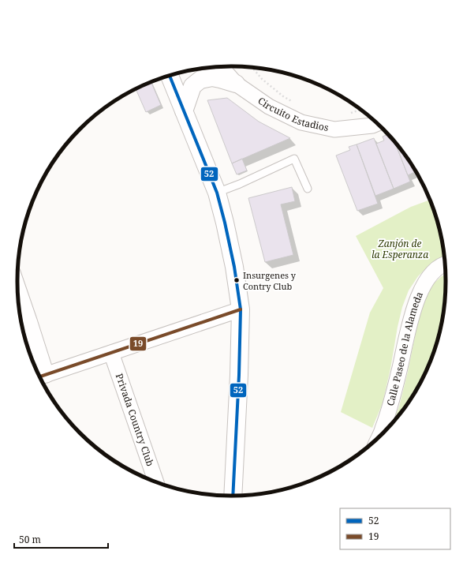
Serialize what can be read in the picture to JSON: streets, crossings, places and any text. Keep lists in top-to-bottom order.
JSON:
{
  "streets": {
    "street": ["Circuito Estadios", "Calle Paseo de la Alameda", "Privada Country Club"]
  },
  "parks": ["Zanjón de la Esperanza"],
  "places": ["Insurgenes y Contry Club"],
  "lines": ["transit line 52", "transit line 19"],
  "legend": ["52", "19"],
  "scale_bar": "50 m"
}
